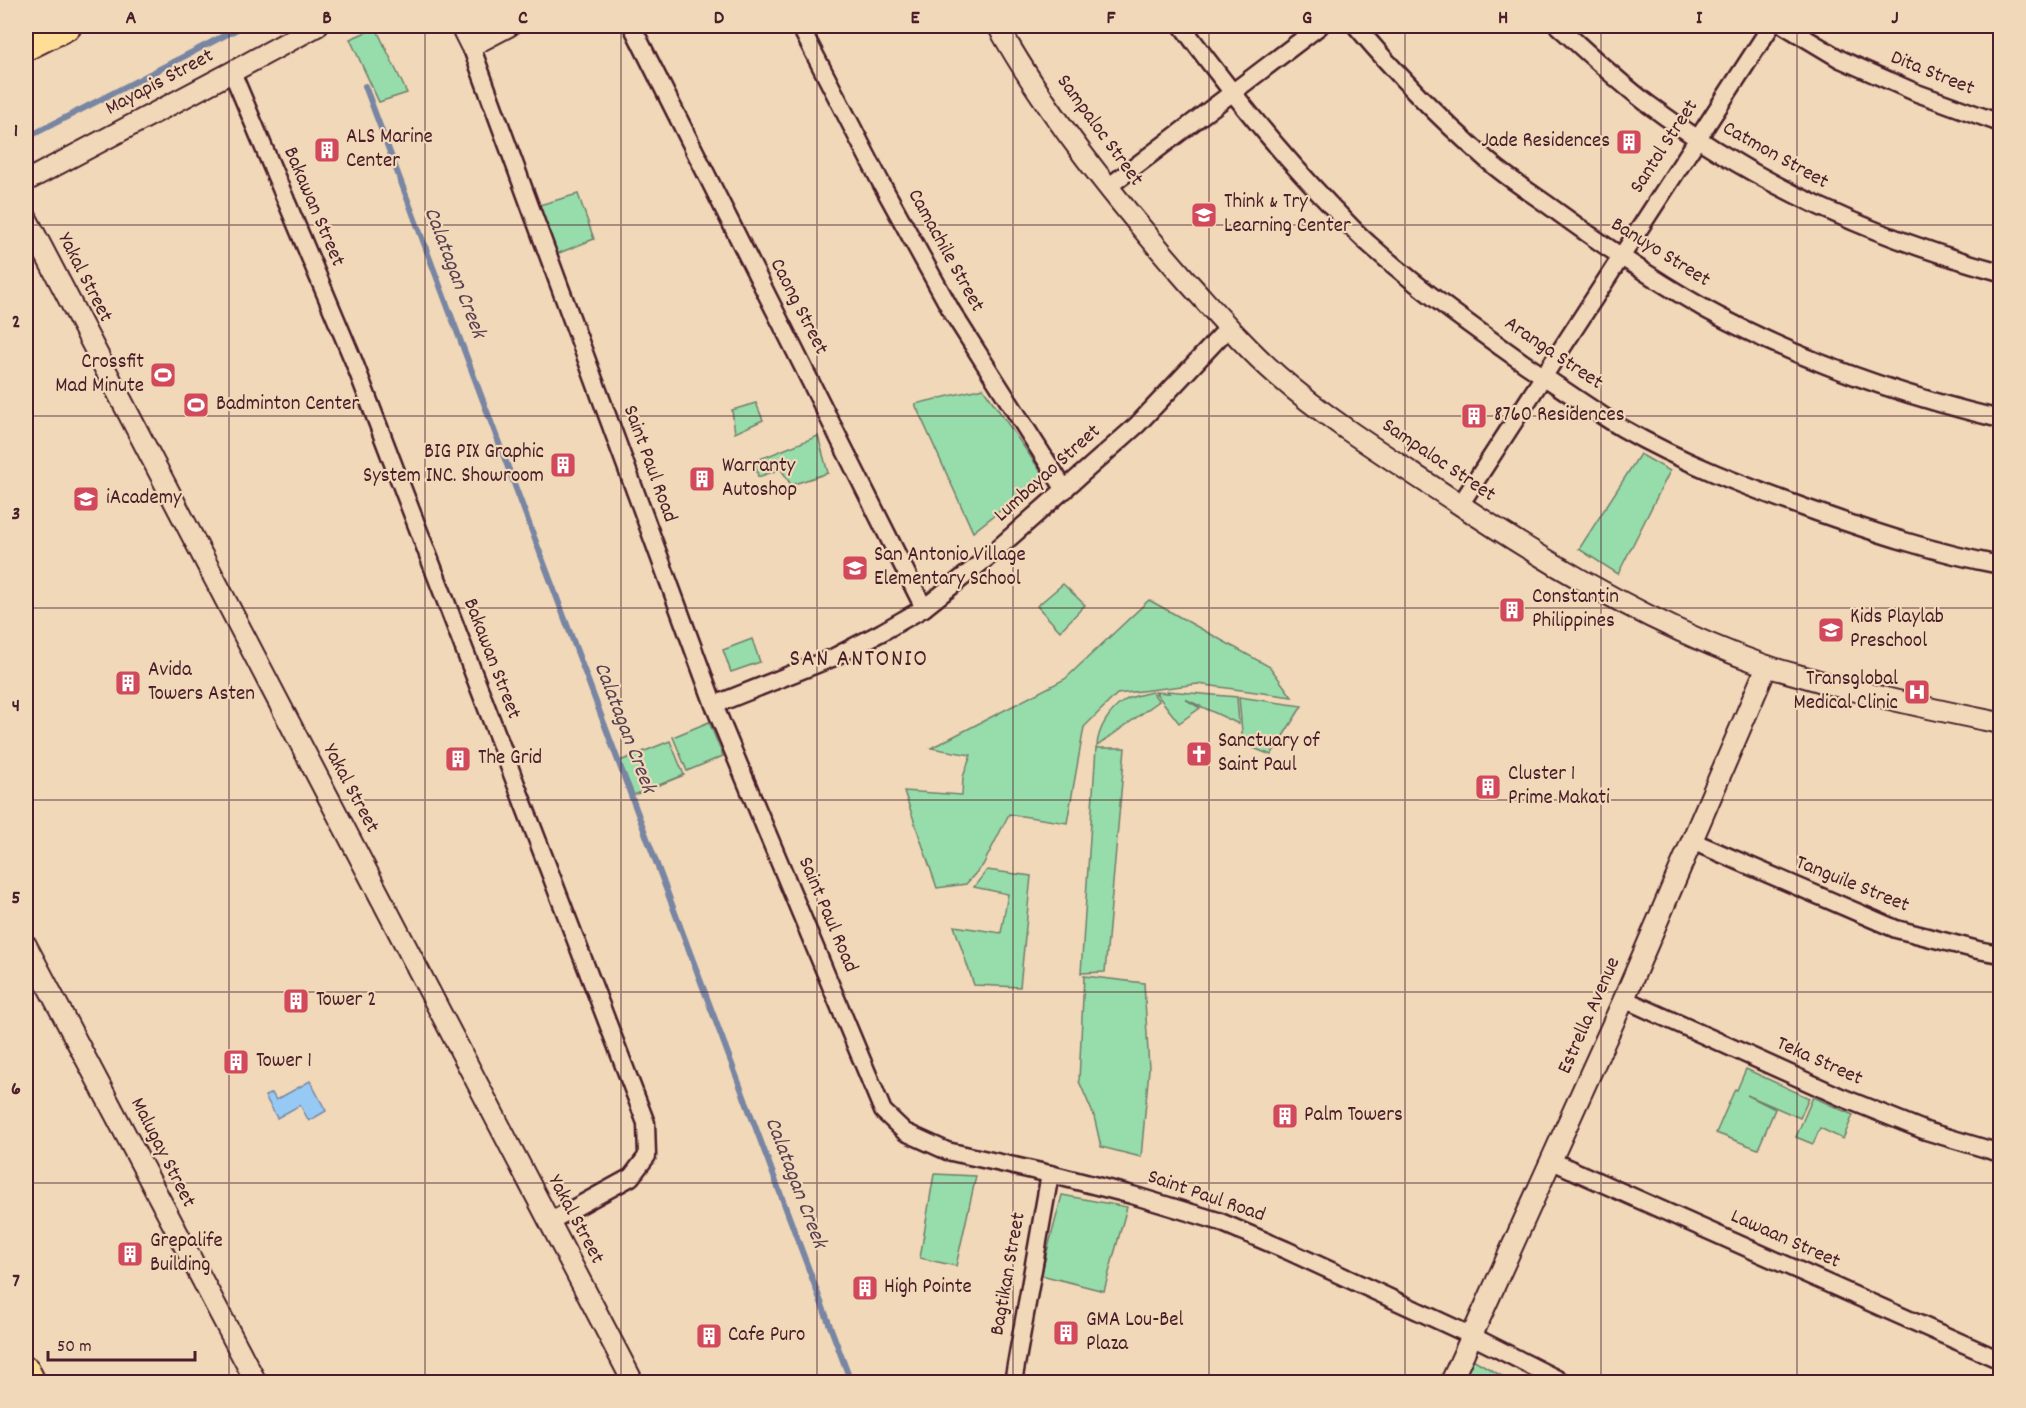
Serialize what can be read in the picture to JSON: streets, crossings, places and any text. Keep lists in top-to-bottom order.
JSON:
{
  "streets": {
    "street": [
      "Dita Street",
      "Mayapis Street",
      "Sampaloc Street",
      "Santol Street",
      "Catmon Street",
      "Bakawan Street",
      "Camachile Street",
      "Banuyo Street",
      "Yakal Street",
      "Caong Street",
      "Aranga Street",
      "Saint Paul Road",
      "Lumbayao Street",
      "Tanguile Street",
      "Estrella Avenue",
      "Teka Street",
      "Malugay Street",
      "Lawaan Street",
      "Bagtikan Street"
    ]
  },
  "crossings": [
    ["Mayapis Street", "Bakawan Street"],
    ["Sampaloc Street", "Santol Street"],
    ["Sampaloc Street", "Lumbayao Street"],
    ["Sampaloc Street", "Estrella Avenue"],
    ["Santol Street", "Catmon Street"],
    ["Santol Street", "Banuyo Street"],
    ["Santol Street", "Aranga Street"],
    ["Bakawan Street", "Yakal Street"],
    ["Camachile Street", "Lumbayao Street"],
    ["Caong Street", "Lumbayao Street"],
    ["Saint Paul Road", "Lumbayao Street"],
    ["Saint Paul Road", "Estrella Avenue"],
    ["Saint Paul Road", "Bagtikan Street"],
    ["Tanguile Street", "Estrella Avenue"],
    ["Estrella Avenue", "Teka Street"],
    ["Estrella Avenue", "Lawaan Street"]
  ],
  "districts": ["SAN ANTONIO"],
  "water": ["Calatagan Creek"],
  "places": {
    "building": [
      "Jade Residences",
      "ALS Marine Center",
      "8760 Residences",
      "BIG PIX Graphic System INC. Showroom",
      "Warranty Autoshop",
      "Constantin Philippines",
      "Avida Towers Asten",
      "The Grid",
      "Cluster 1 Prime Makati",
      "Tower 2",
      "Tower 1",
      "Palm Towers",
      "Grepalife Building",
      "High Pointe",
      "GMA Lou-Bel Plaza",
      "Cafe Puro"
    ],
    "school or university": [
      "Think & Try Learning Center",
      "iAcademy",
      "San Antonio Village Elementary School",
      "Kids Playlab Preschool"
    ],
    "sports": ["Crossfit Mad Minute", "Badminton Center"],
    "hospital": ["Transglobal Medical Clinic"],
    "church": ["Sanctuary of Saint Paul"]
  },
  "scale_bar": "50 m",
  "grid": {
    "columns": [
      "A",
      "B",
      "C",
      "D",
      "E",
      "F",
      "G",
      "H",
      "I",
      "J"
    ],
    "rows": [
      "1",
      "2",
      "3",
      "4",
      "5",
      "6",
      "7"
    ]
  }
}
